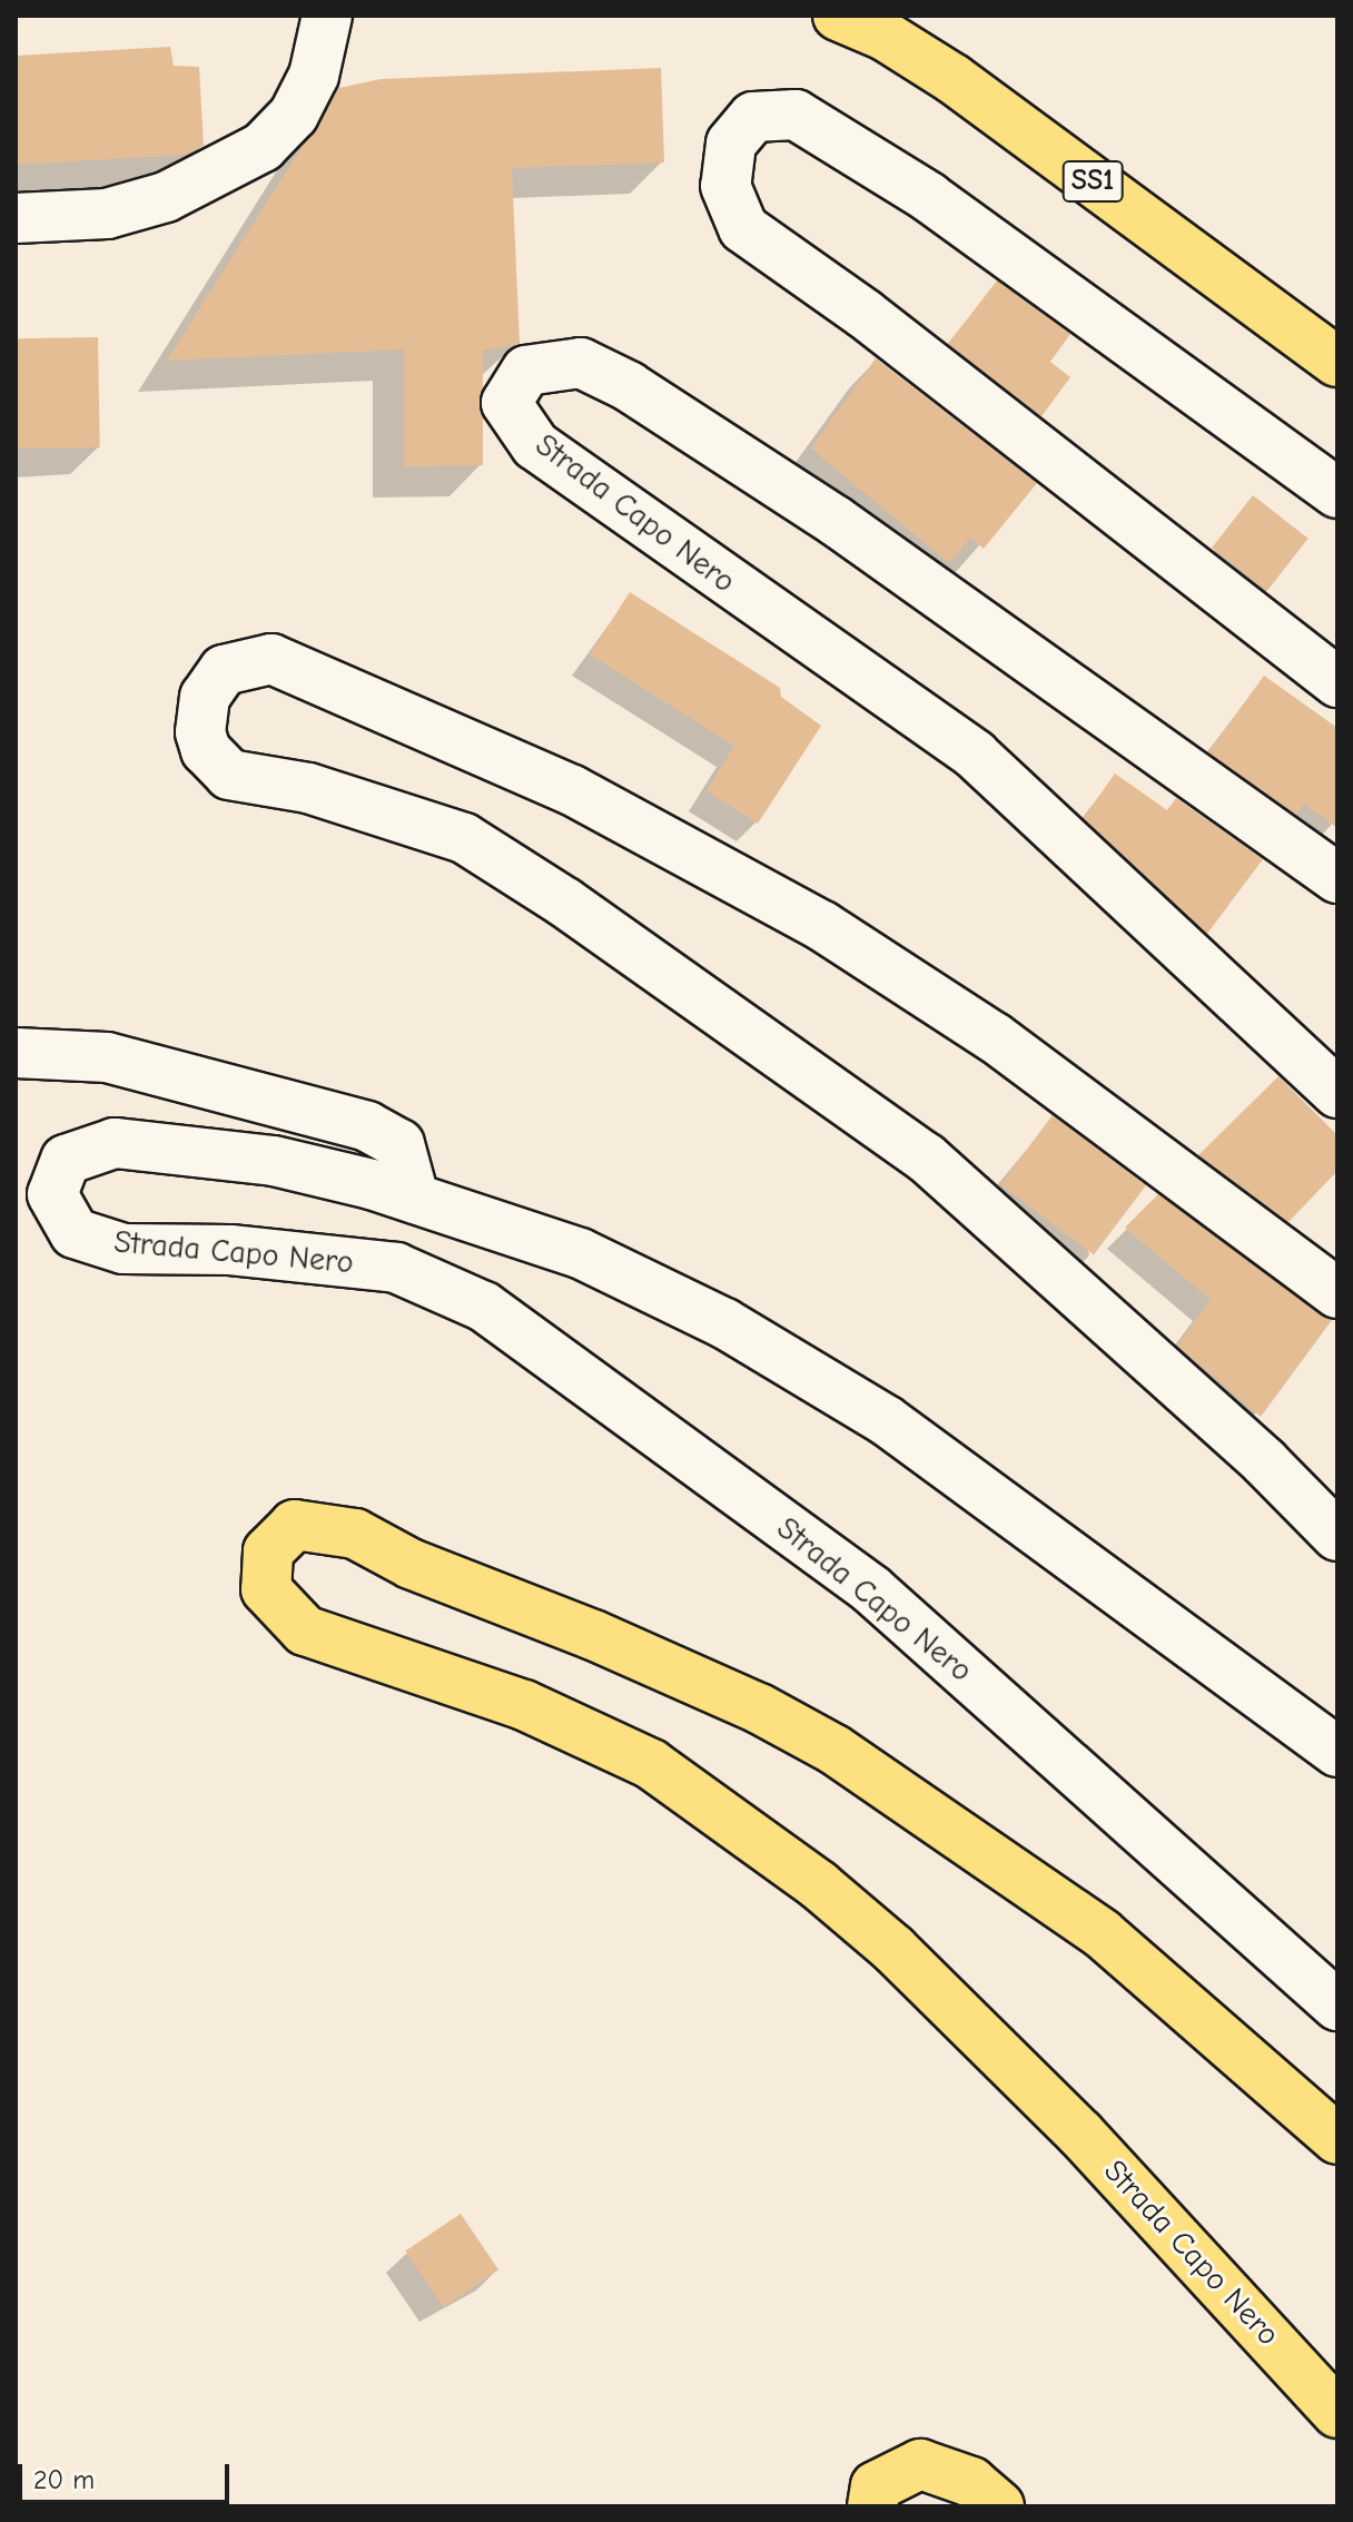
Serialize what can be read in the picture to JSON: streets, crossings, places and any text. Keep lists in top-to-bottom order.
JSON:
{
  "streets": {
    "main road": ["SS1", "Strada Capo Nero"]
  },
  "scale_bar": "20 m"
}
